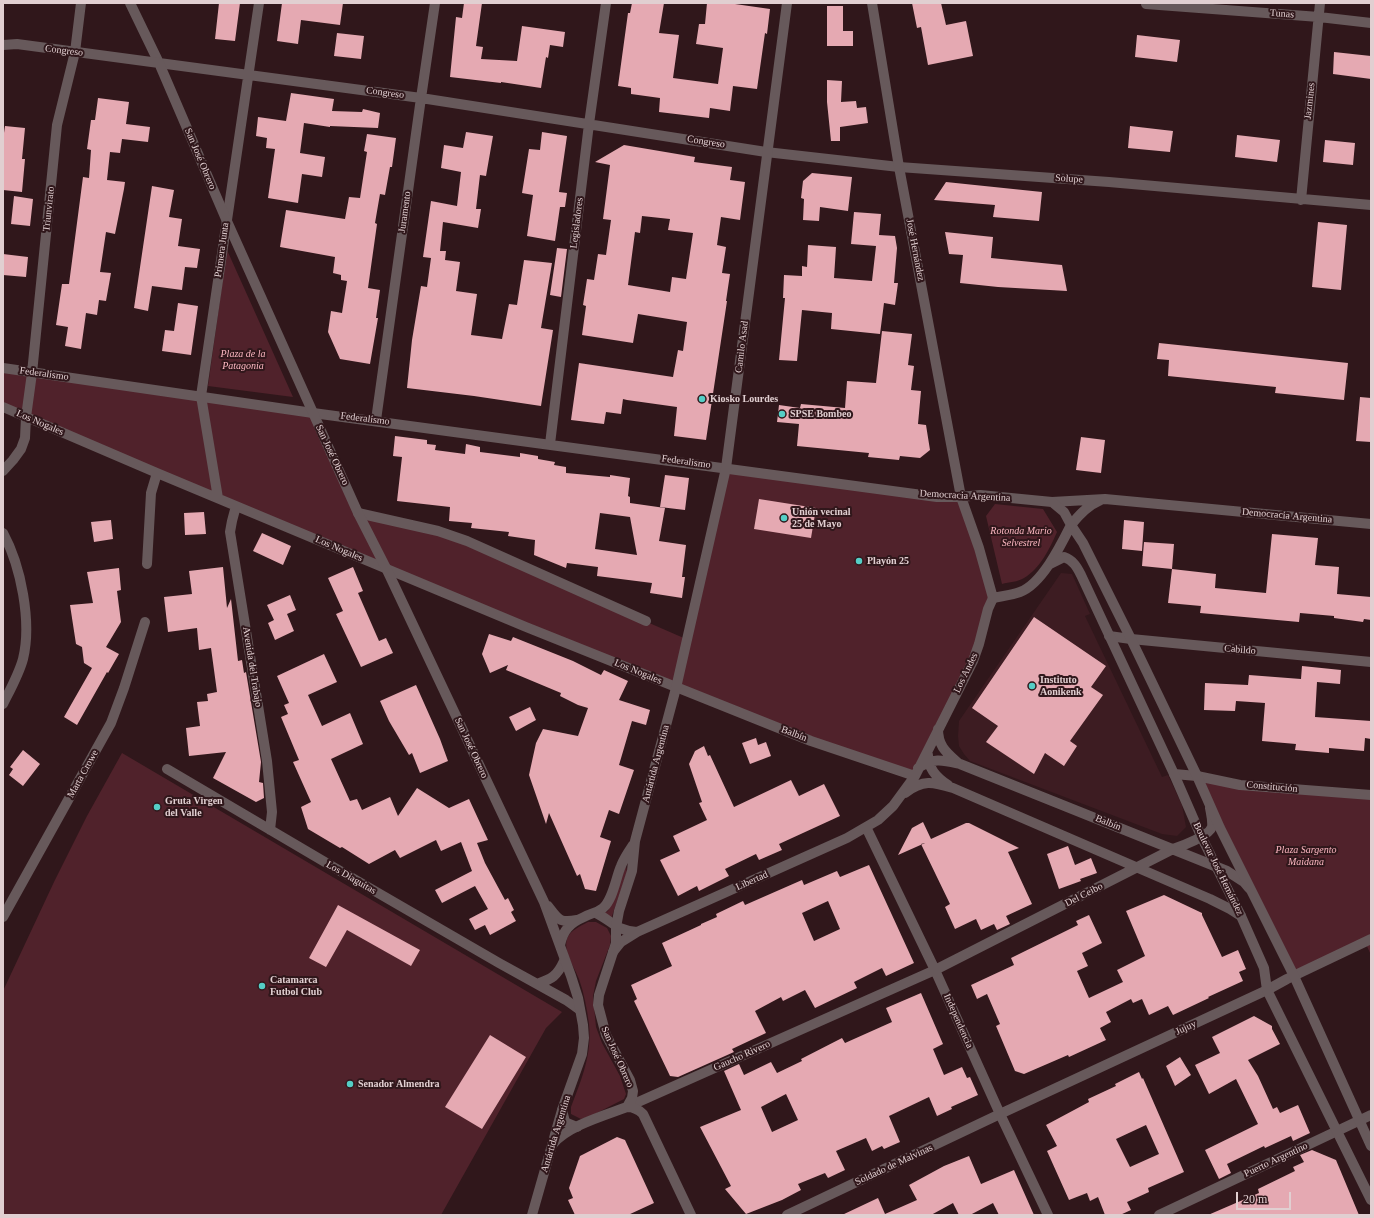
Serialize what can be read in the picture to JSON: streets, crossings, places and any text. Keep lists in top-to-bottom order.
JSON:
{
  "streets": {
    "street": [
      "Tunas",
      "Congreso",
      "Jazmines",
      "San José Obrero",
      "Solupe",
      "Triunvirato",
      "Juramento",
      "Legisladores",
      "Primera Junta",
      "José Hernández",
      "Camilo Asad",
      "Federalismo",
      "Los Nogales",
      "Democracia Argentina",
      "Cabildo",
      "Avenida del Trabajo",
      "Los Andes",
      "Balbín",
      "Antártida Argentina",
      "Marta Crowe",
      "Constitución",
      "Boulevar José Hernández",
      "Los Diaguitas",
      "Libertad",
      "Del Ceibo",
      "Independencia",
      "Jujuy",
      "Gaucho Rivero",
      "Puerto Argentino",
      "Soldado de Malvinas"
    ]
  },
  "crossings": [
    ["Tunas", "Jazmines"],
    ["Congreso", "San José Obrero"],
    ["Congreso", "Solupe"],
    ["Congreso", "Triunvirato"],
    ["Congreso", "Juramento"],
    ["Congreso", "Legisladores"],
    ["Congreso", "Primera Junta"],
    ["Congreso", "Camilo Asad"],
    ["Jazmines", "Solupe"],
    ["San José Obrero", "Primera Junta"],
    ["San José Obrero", "Federalismo"],
    ["San José Obrero", "Los Nogales"],
    ["San José Obrero", "Antártida Argentina"],
    ["San José Obrero", "Los Diaguitas"],
    ["San José Obrero", "Libertad"],
    ["San José Obrero", "Gaucho Rivero"],
    ["Solupe", "José Hernández"],
    ["Solupe", "Camilo Asad"],
    ["Triunvirato", "Federalismo"],
    ["Triunvirato", "Los Nogales"],
    ["Juramento", "Federalismo"],
    ["Legisladores", "Federalismo"],
    ["Primera Junta", "Federalismo"],
    ["Primera Junta", "Los Nogales"],
    ["José Hernández", "Democracia Argentina"],
    ["Camilo Asad", "Federalismo"],
    ["Camilo Asad", "Los Nogales"],
    ["Camilo Asad", "Democracia Argentina"],
    ["Camilo Asad", "Balbín"],
    ["Camilo Asad", "Antártida Argentina"],
    ["Federalismo", "Democracia Argentina"],
    ["Los Nogales", "Avenida del Trabajo"],
    ["Los Nogales", "Balbín"],
    ["Los Nogales", "Antártida Argentina"],
    ["Democracia Argentina", "Boulevar José Hernández"],
    ["Cabildo", "Boulevar José Hernández"],
    ["Avenida del Trabajo", "Los Diaguitas"],
    ["Los Andes", "Balbín"],
    ["Los Andes", "Libertad"],
    ["Los Andes", "Independencia"],
    ["Balbín", "Antártida Argentina"],
    ["Balbín", "Boulevar José Hernández"],
    ["Balbín", "Del Ceibo"],
    ["Antártida Argentina", "Gaucho Rivero"],
    ["Constitución", "Boulevar José Hernández"],
    ["Boulevar José Hernández", "Del Ceibo"],
    ["Boulevar José Hernández", "Jujuy"],
    ["Boulevar José Hernández", "Puerto Argentino"],
    ["Libertad", "Independencia"],
    ["Del Ceibo", "Independencia"],
    ["Del Ceibo", "Gaucho Rivero"],
    ["Independencia", "Jujuy"],
    ["Independencia", "Gaucho Rivero"],
    ["Independencia", "Soldado de Malvinas"],
    ["Jujuy", "Soldado de Malvinas"]
  ],
  "parks": ["Plaza de la Patagonia", "Rotonda Mario Selvestrel", "Plaza Sargento Maidana"],
  "places": [
    "Kiosko Lourdes",
    "SPSE Bombeo",
    "Unión vecinal 25 de Mayo",
    "Playón 25",
    "Instituto Aonikenk",
    "Gruta Virgen del Valle",
    "Catamarca Futbol Club",
    "Senador Almendra"
  ],
  "scale_bar": "20 m"
}
